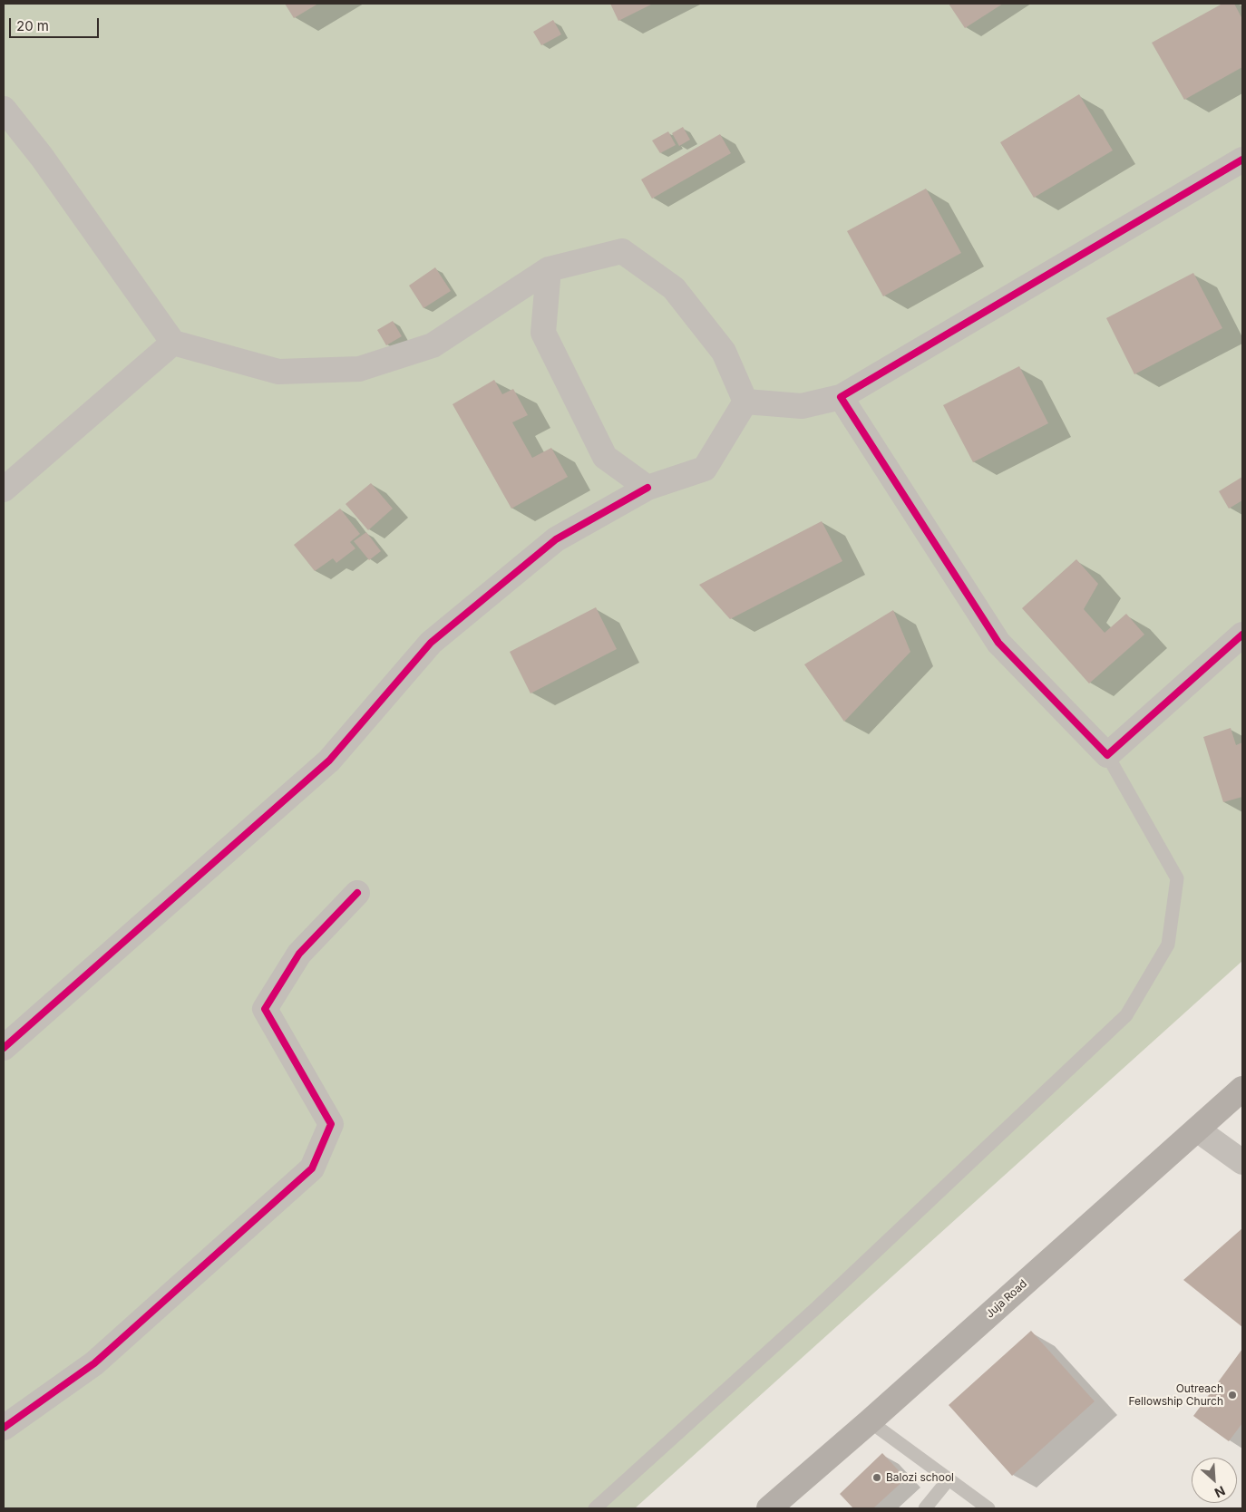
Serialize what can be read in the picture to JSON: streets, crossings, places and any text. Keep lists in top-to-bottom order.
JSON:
{
  "streets": {
    "main road": ["Juja Road"]
  },
  "places": ["Outreach Fellowship Church", "Balozi school"],
  "scale_bar": "20 m",
  "north": "bottom right"
}
